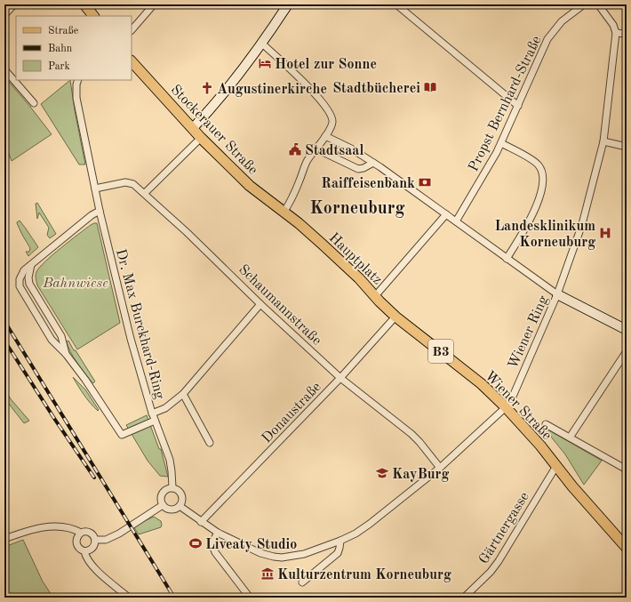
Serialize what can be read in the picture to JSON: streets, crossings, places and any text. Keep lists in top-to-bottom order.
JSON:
{
  "streets": {
    "main road": [
      "Stockerauer Straße",
      "Hauptplatz",
      "B3",
      "Wiener Straße"
    ],
    "street": [
      "Propst Bernhard-Straße",
      "Schaumannstraße",
      "Dr. Max Burckhard-Ring",
      "Wiener Ring",
      "Donaustraße",
      "Gärtnergasse"
    ]
  },
  "crossings": [
    ["Stockerauer Straße", "Hauptplatz"],
    ["Hauptplatz", "Wiener Straße"],
    ["Schaumannstraße", "Dr. Max Burckhard-Ring"],
    ["Schaumannstraße", "Wiener Ring"],
    ["Schaumannstraße", "Donaustraße"],
    ["Wiener Ring", "Wiener Straße"],
    ["Wiener Straße", "Donaustraße"],
    ["Wiener Straße", "Gärtnergasse"]
  ],
  "districts": ["Korneuburg"],
  "parks": ["Bahnwiese"],
  "places": {
    "hotel": ["Hotel zur Sonne"],
    "library": ["Stadtbücherei"],
    "church": ["Augustinerkirche"],
    "public building": ["Stadtsaal"],
    "bank": ["Raiffeisenbank"],
    "hospital": ["Landesklinikum Korneuburg"],
    "school or university": ["KayBurg"],
    "sports": ["Liveaty Studio"],
    "museum": ["Kulturzentrum Korneuburg"]
  },
  "legend": ["Straße", "Bahn", "Park"]
}
